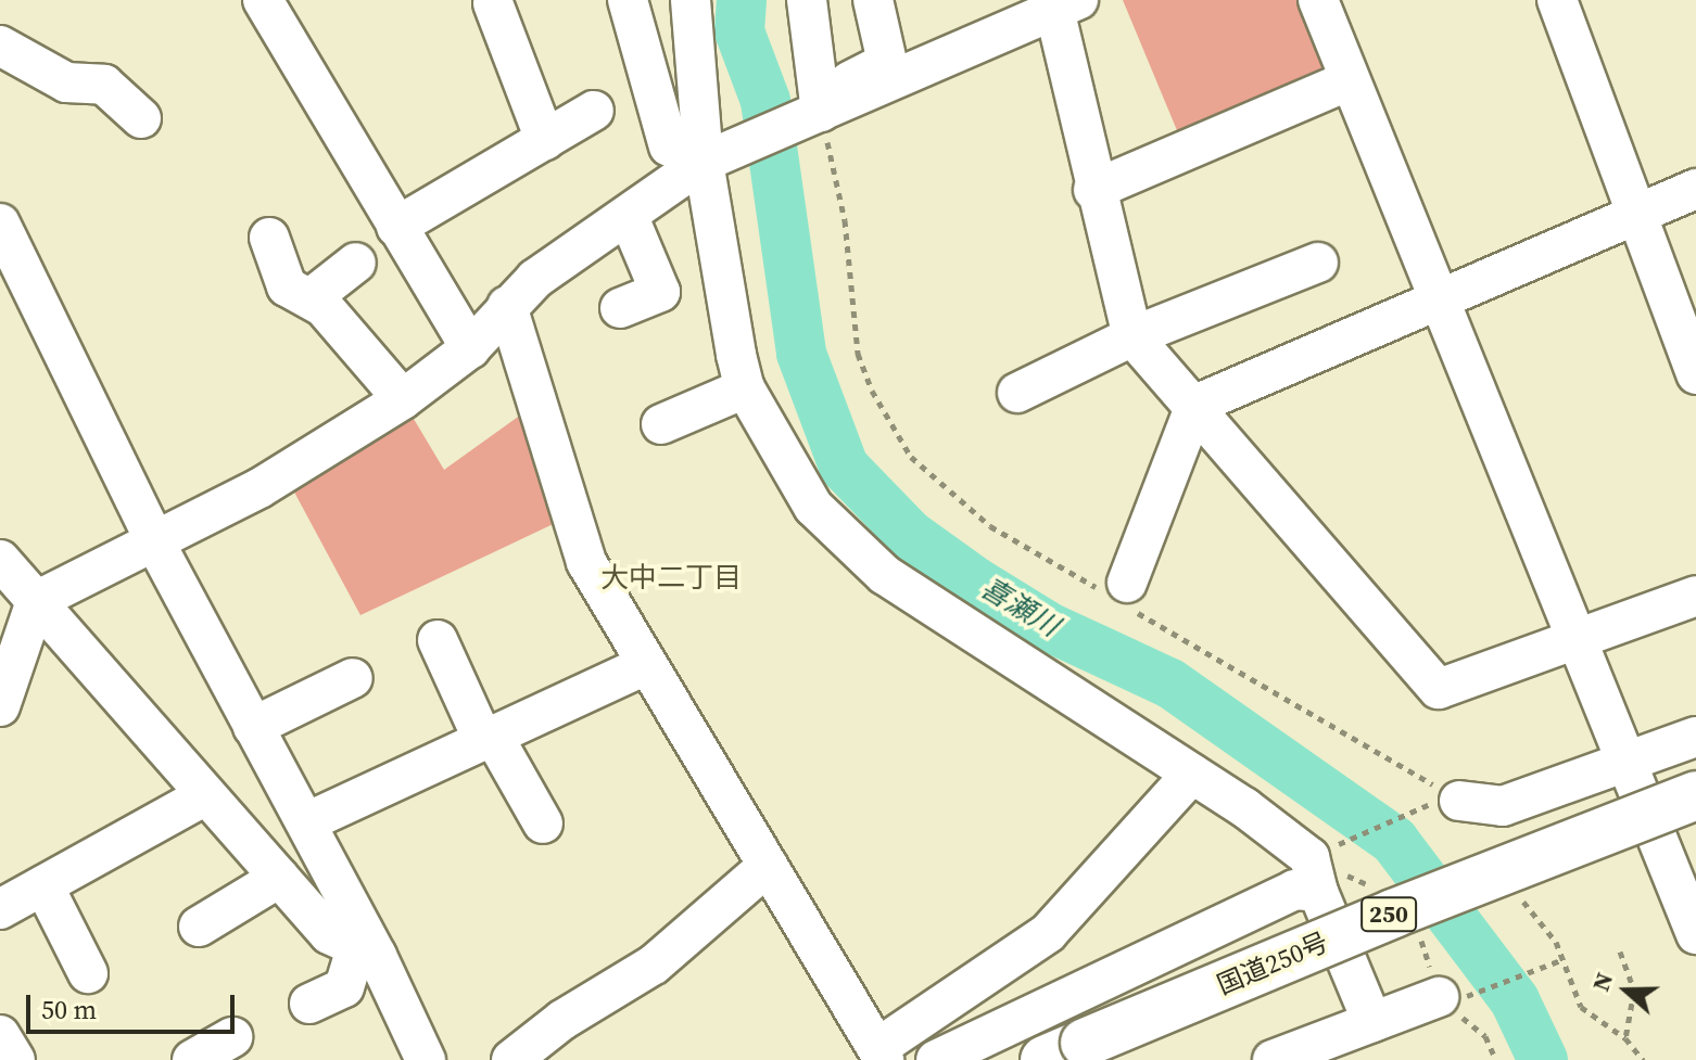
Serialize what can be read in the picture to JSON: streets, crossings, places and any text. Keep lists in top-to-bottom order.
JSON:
{
  "streets": {
    "highway": ["250", "国道250号"]
  },
  "districts": ["大中二丁目"],
  "water": ["喜瀬川"],
  "scale_bar": "50 m",
  "north": "left"
}
